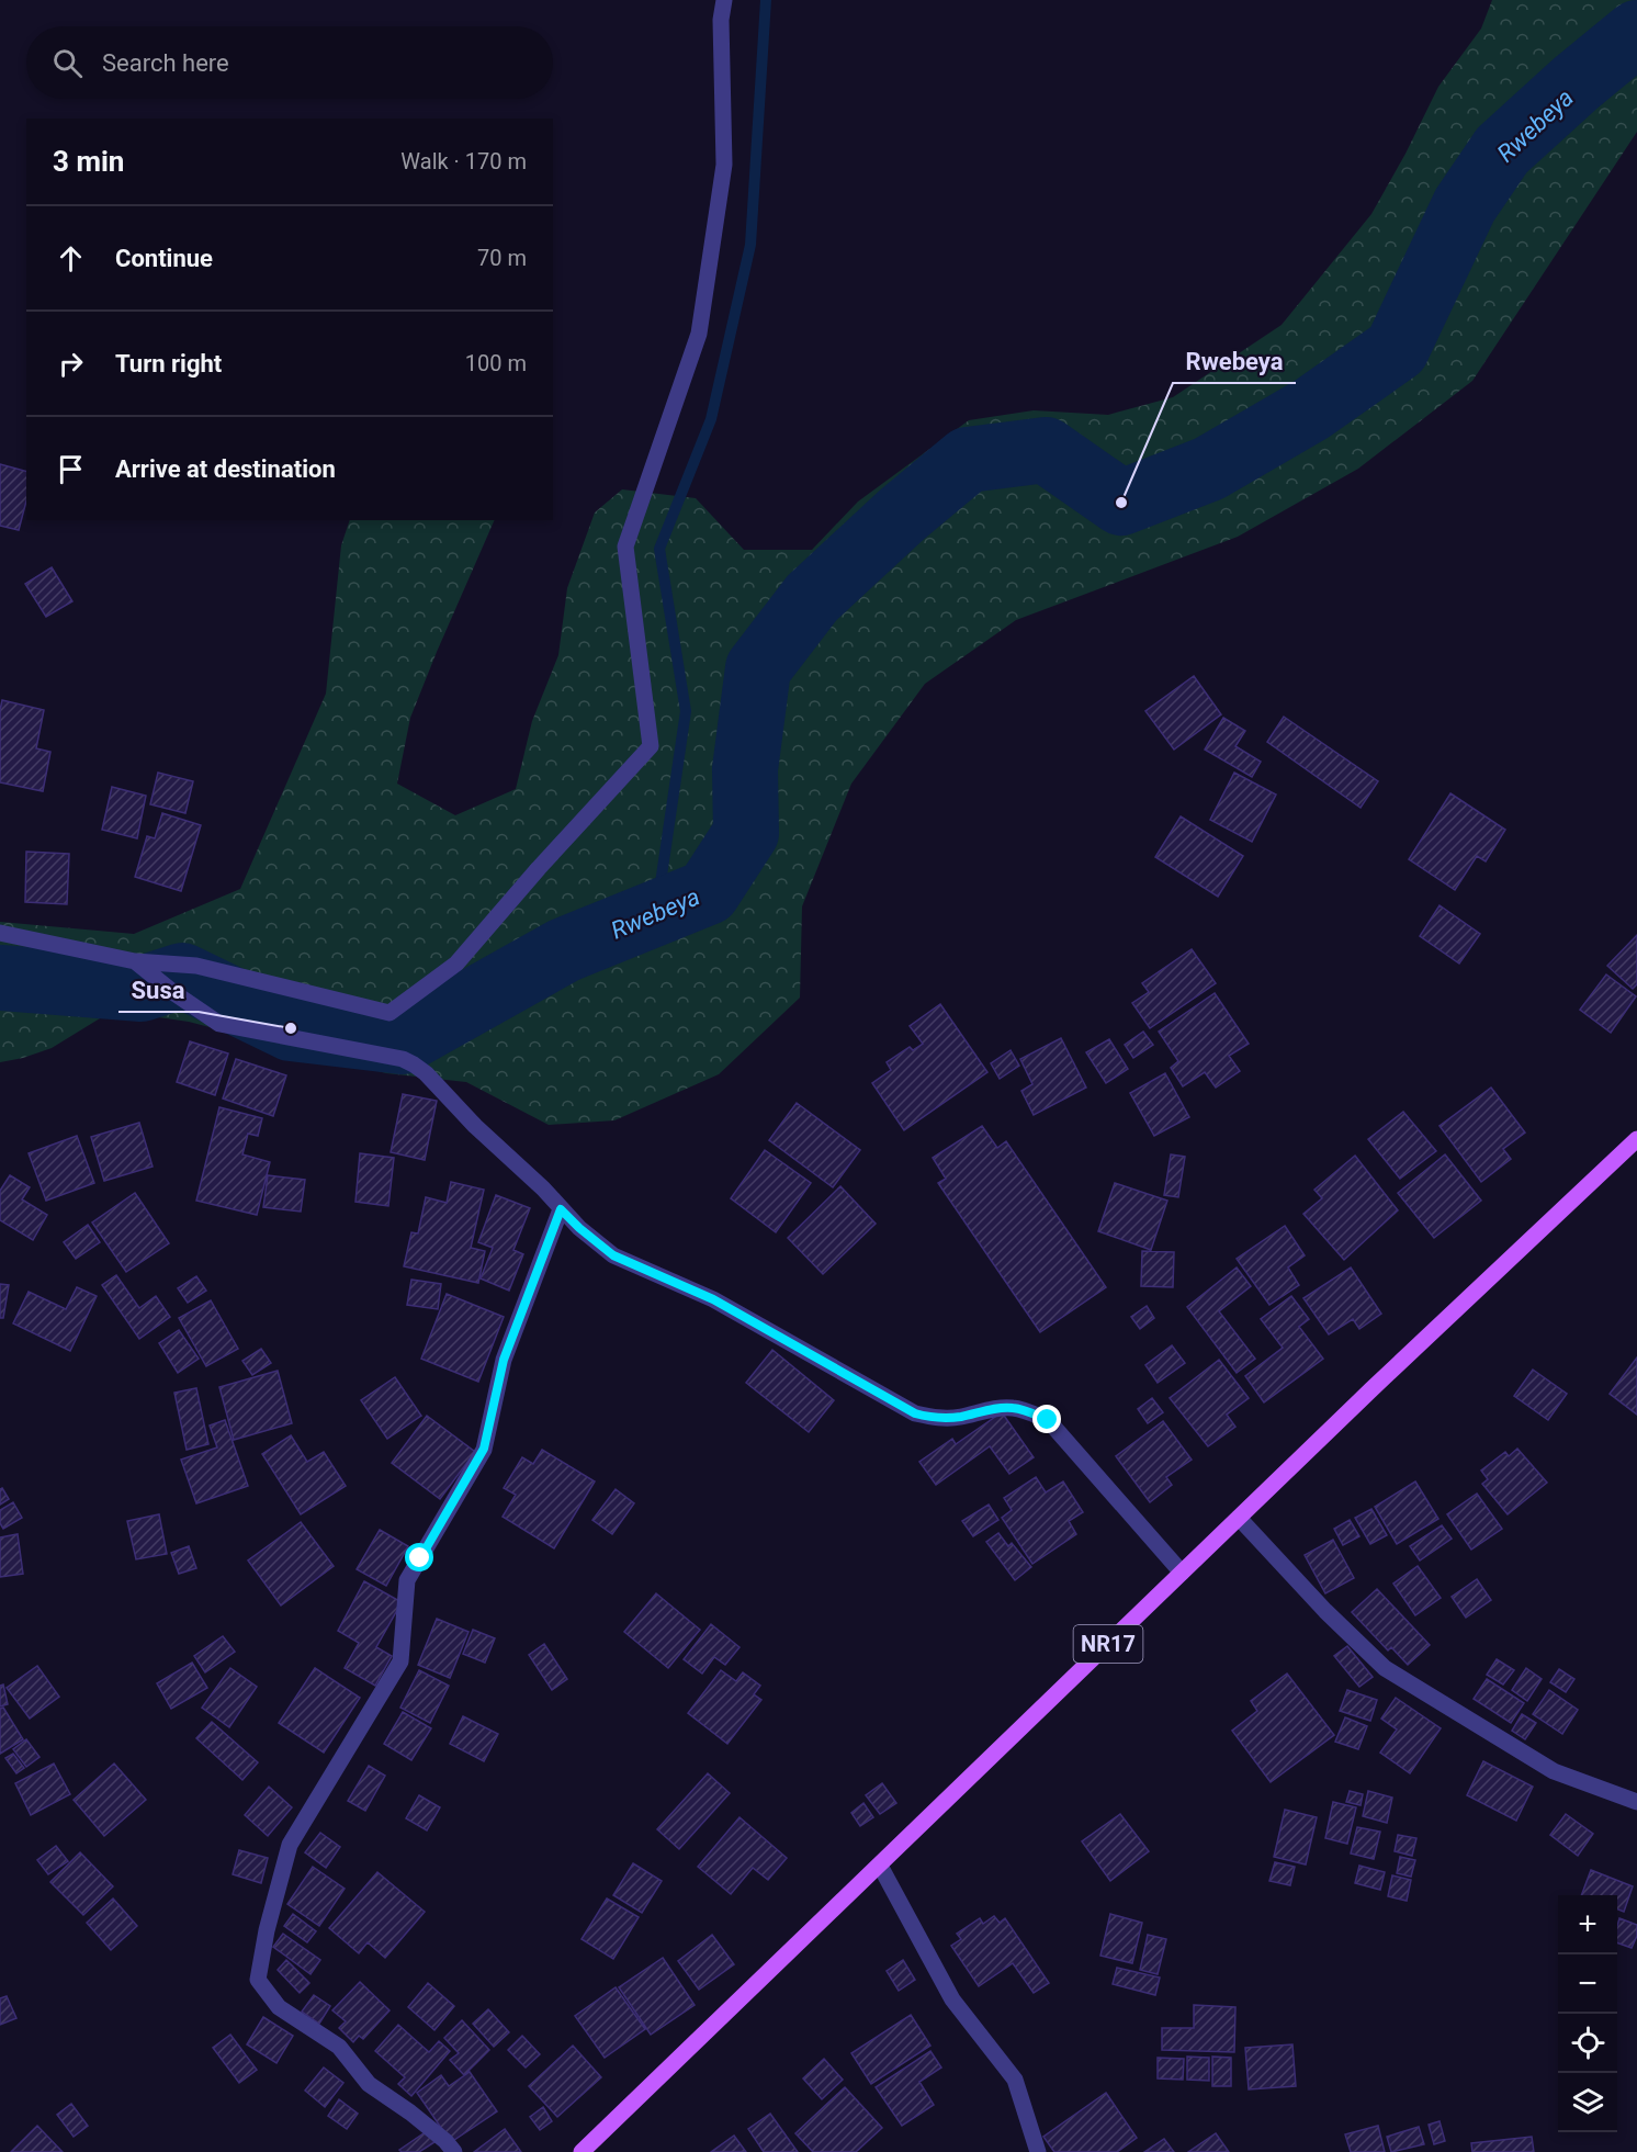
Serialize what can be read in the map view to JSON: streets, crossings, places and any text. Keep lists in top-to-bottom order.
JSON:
{
  "streets": {
    "main road": ["NR17"]
  },
  "water": ["Rwebeya"],
  "places": ["Rwebeya", "Susa"],
  "page": {
    "search": "Search here",
    "heading": ["3 min", "Walk · 170 m"],
    "list": [
      ["Continue", "70 m"],
      ["Turn right", "100 m"],
      "Arrive at destination"
    ],
    "map_buttons": ["+", "−"]
  }
}
